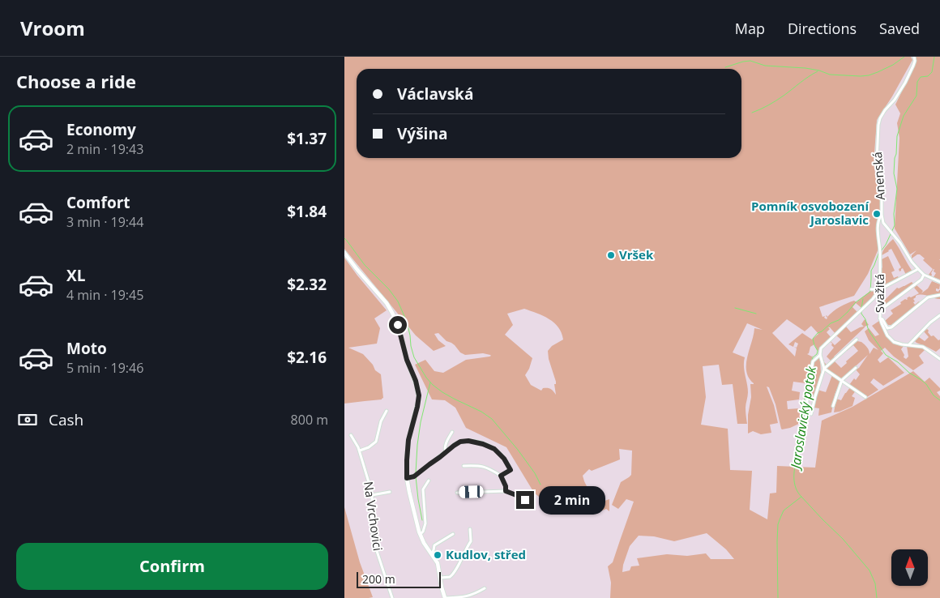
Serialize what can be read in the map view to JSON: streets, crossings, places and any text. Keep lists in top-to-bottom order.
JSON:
{
  "streets": {
    "street": ["Anenská", "Svažitá", "Na Vrchovici"]
  },
  "crossings": [
    ["Anenská", "Svažitá"]
  ],
  "water": ["Jaroslavický potok"],
  "places": ["Pomník osvobození Jaroslavic", "Vršek", "Kudlov, střed"],
  "scale_bar": "200 m",
  "north": "top",
  "page": {
    "header": "Vroom",
    "nav": ["Map", "Directions", "Saved"],
    "heading": "Choose a ride",
    "banner": ["Václavská", "Výšina"],
    "list": [
      {
        "name": "Economy",
        "note": "2 min · 19:43",
        "value": "$1.37"
      },
      {
        "name": "Comfort",
        "note": "3 min · 19:44",
        "value": "$1.84"
      },
      {
        "name": "XL",
        "note": "4 min · 19:45",
        "value": "$2.32"
      },
      {
        "name": "Moto",
        "note": "5 min · 19:46",
        "value": "$2.16"
      }
    ],
    "pay": ["Cash", "800 m"],
    "bubble": "2 min",
    "buttons": "Confirm",
    "scale": "200 m"
  }
}
